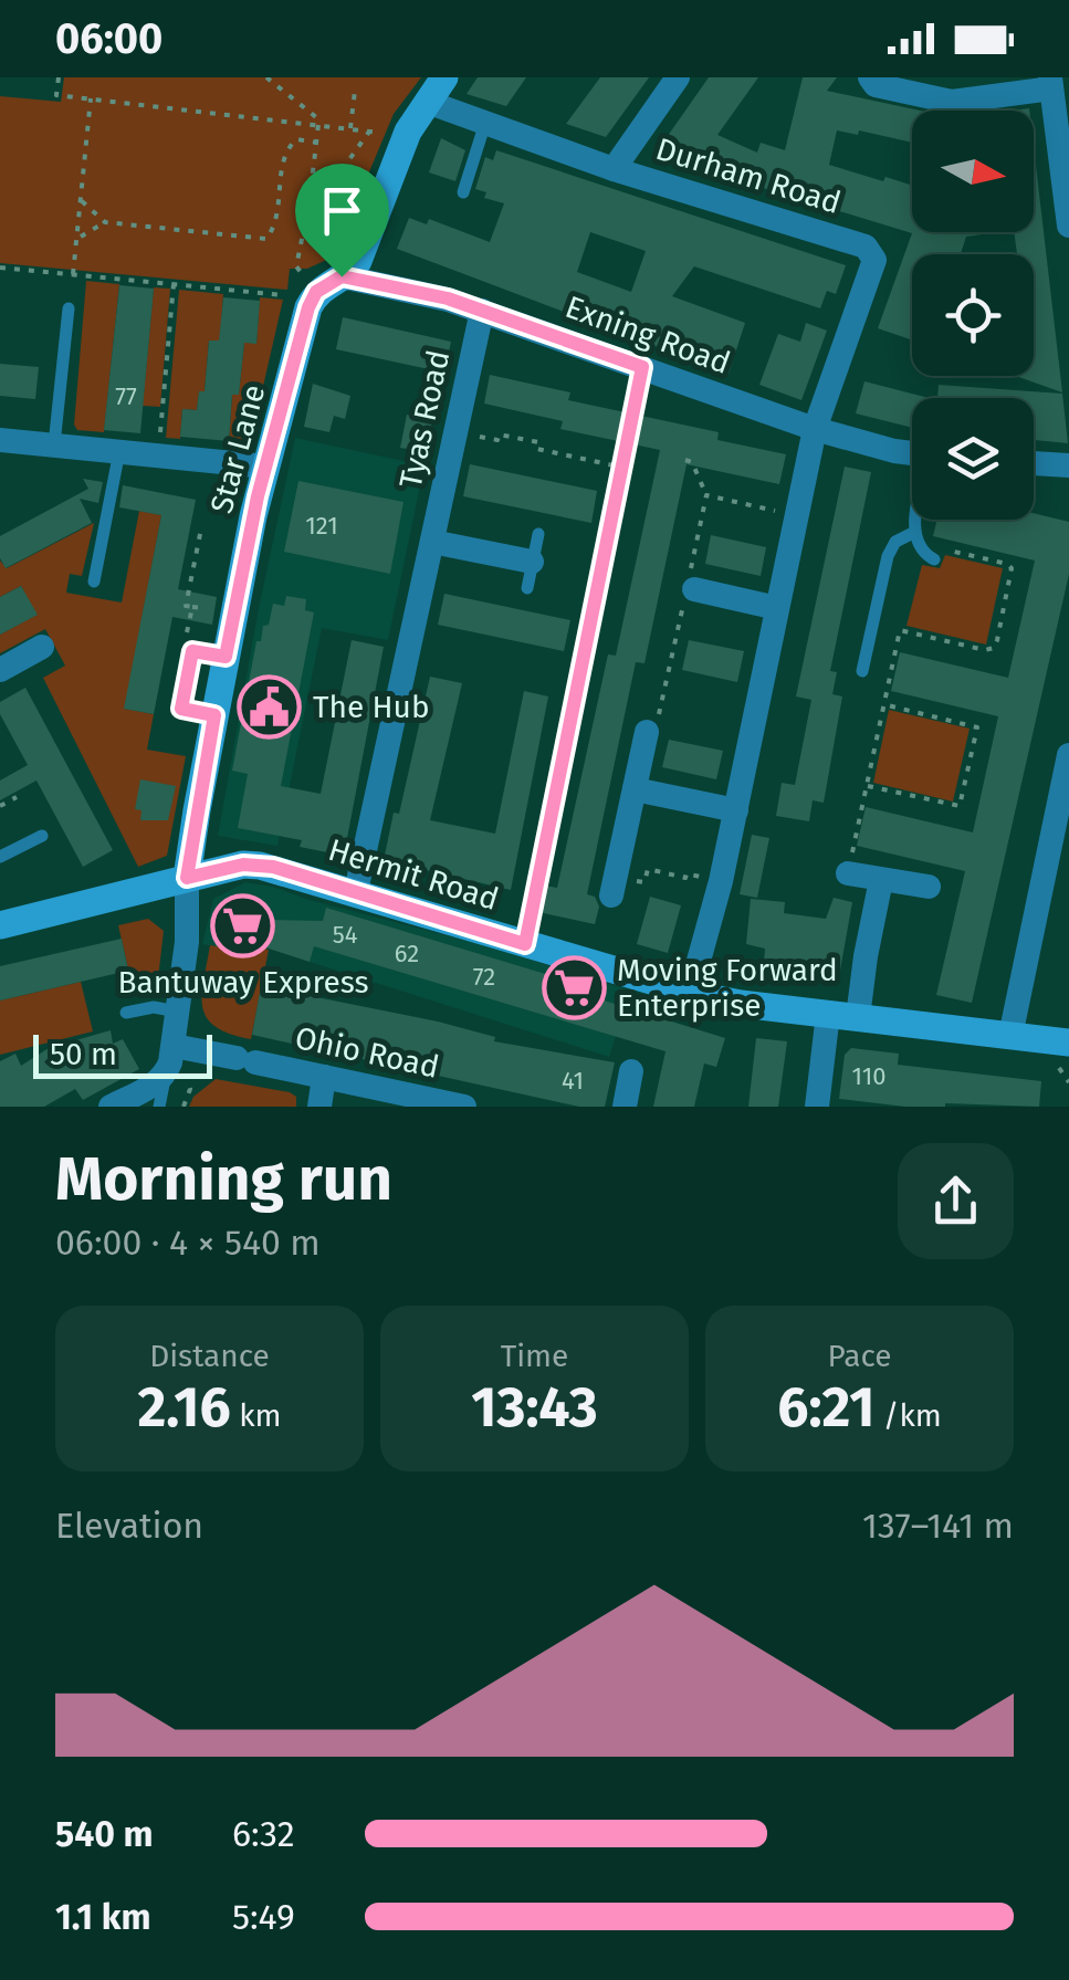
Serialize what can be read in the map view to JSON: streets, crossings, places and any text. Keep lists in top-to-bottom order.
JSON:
{
  "streets": {
    "street": [
      "Durham Road",
      "Exning Road",
      "Tyas Road",
      "Star Lane",
      "Hermit Road",
      "Ohio Road"
    ]
  },
  "crossings": [
    ["Durham Road", "Exning Road"],
    ["Durham Road", "Star Lane"],
    ["Exning Road", "Tyas Road"],
    ["Exning Road", "Star Lane"],
    ["Tyas Road", "Hermit Road"],
    ["Star Lane", "Hermit Road"]
  ],
  "places": {
    "public building": ["The Hub"],
    "supermarket": ["Bantuway Express", "Moving Forward Enterprise"]
  },
  "house_numbers": [
    "77",
    "121",
    "54",
    "62",
    "72",
    "110",
    "41"
  ],
  "scale_bar": "50 m",
  "north": "right",
  "page": {
    "status": "06:00",
    "scale": "50 m",
    "heading": ["Morning run", "06:00 · 4 × 540 m"],
    "stats": [
      ["Distance", "2.16 km"],
      ["Time", "13:43"],
      ["Pace", "6:21 /km"]
    ],
    "chart": ["Elevation", "137–141 m"],
    "list": [
      {
        "name": "540 m",
        "note": "6:32"
      },
      {
        "name": "1.1 km",
        "note": "5:49"
      }
    ]
  }
}
